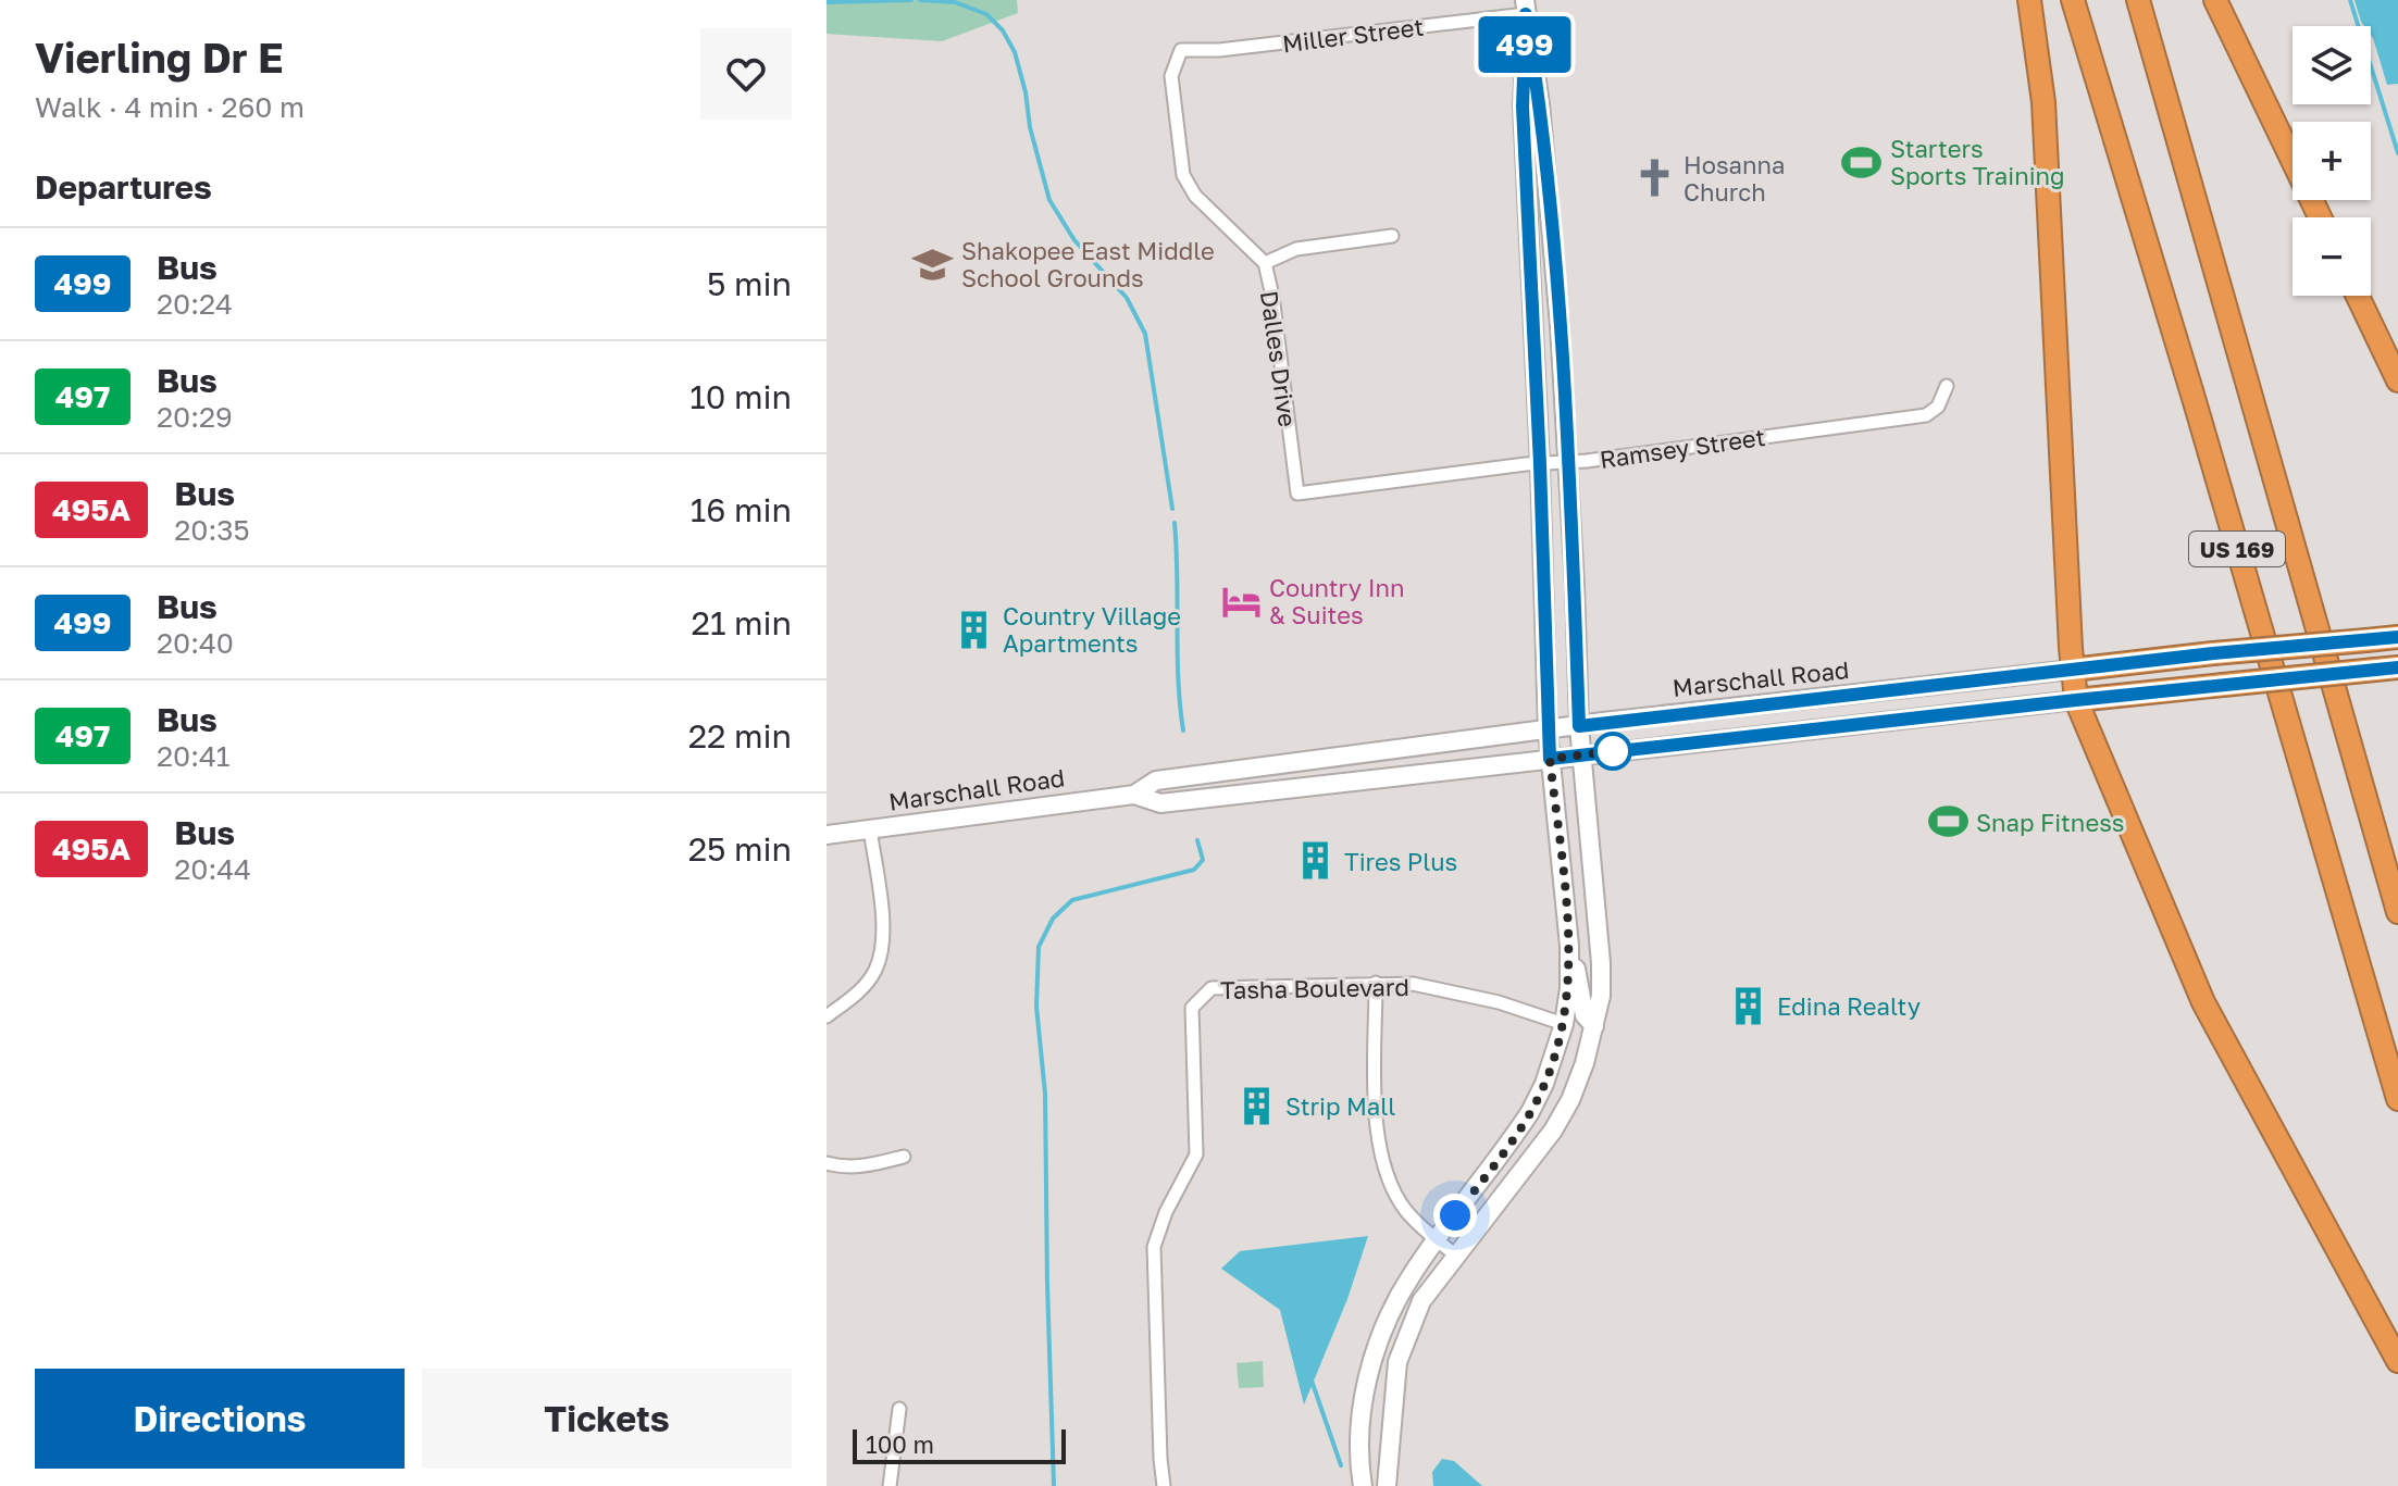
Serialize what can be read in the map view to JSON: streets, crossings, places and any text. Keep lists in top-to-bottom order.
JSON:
{
  "streets": {
    "highway": ["US 169", "Marschall Road"],
    "street": [
      "Miller Street",
      "Dalles Drive",
      "Ramsey Street",
      "Tasha Boulevard"
    ]
  },
  "crossings": [
    ["Miller Street", "Dalles Drive"],
    ["Dalles Drive", "Ramsey Street"]
  ],
  "places": {
    "sports": ["Starters Sports Training", "Snap Fitness"],
    "church": ["Hosanna Church"],
    "school or university": ["Shakopee East Middle School Grounds"],
    "hotel": ["Country Inn & Suites"],
    "building": [
      "Country Village Apartments",
      "Tires Plus",
      "Edina Realty",
      "Strip Mall"
    ]
  },
  "lines": ["bus line 499"],
  "scale_bar": "100 m",
  "page": {
    "heading": [
      ["Vierling Dr E", "Walk · 4 min · 260 m"],
      "Departures"
    ],
    "on_map": "499",
    "map_buttons": ["+", "−"],
    "list": [
      {
        "mark": "499",
        "name": "Bus",
        "note": "20:24",
        "value": "5 min"
      },
      {
        "mark": "497",
        "name": "Bus",
        "note": "20:29",
        "value": "10 min"
      },
      {
        "mark": "495A",
        "name": "Bus",
        "note": "20:35",
        "value": "16 min"
      },
      {
        "mark": "499",
        "name": "Bus",
        "note": "20:40",
        "value": "21 min"
      },
      {
        "mark": "497",
        "name": "Bus",
        "note": "20:41",
        "value": "22 min"
      },
      {
        "mark": "495A",
        "name": "Bus",
        "note": "20:44",
        "value": "25 min"
      }
    ],
    "buttons": ["Directions", "Tickets"],
    "scale": "100 m"
  }
}
